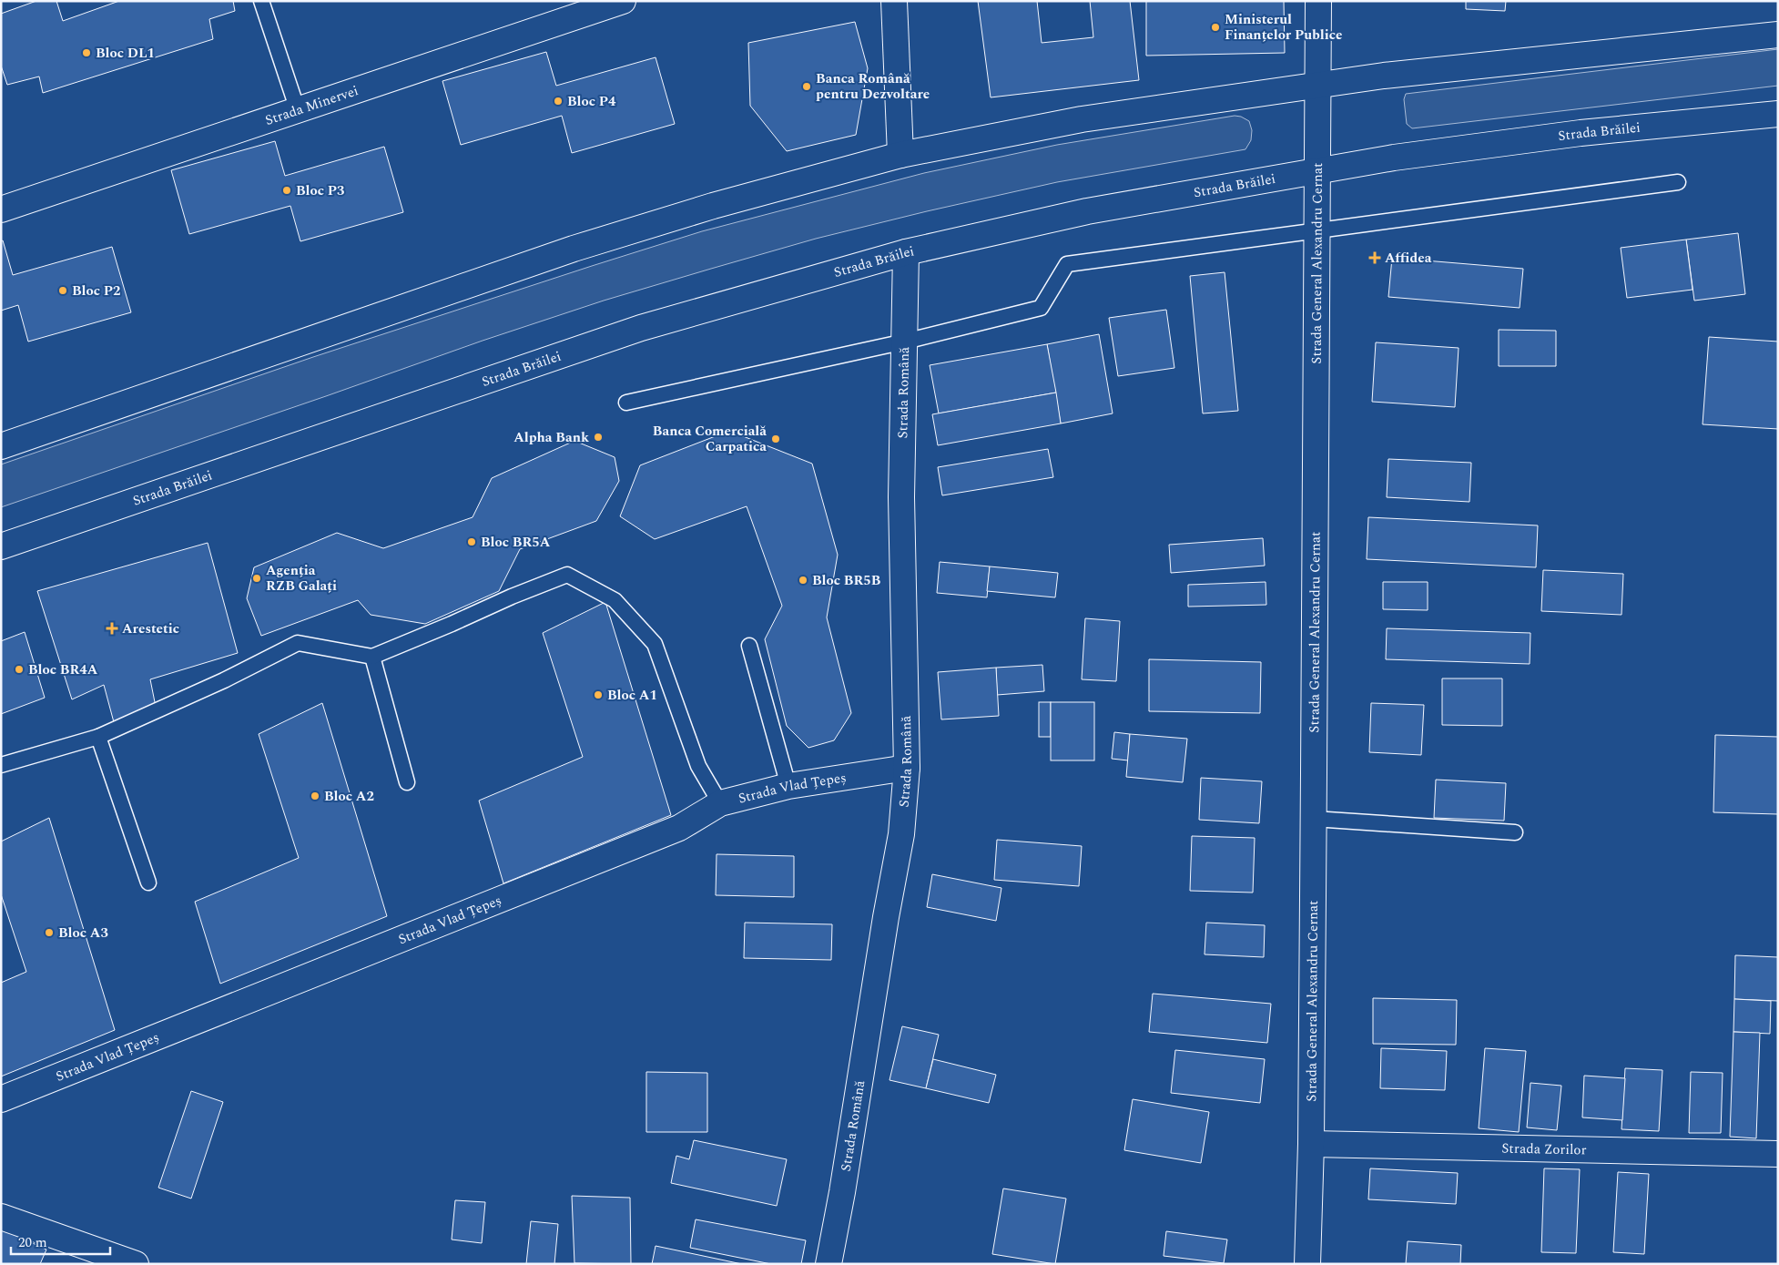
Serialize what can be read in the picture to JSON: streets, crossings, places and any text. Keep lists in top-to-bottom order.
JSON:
{
  "streets": {
    "street": [
      "Strada Minervei",
      "Strada Brăilei",
      "Strada General Alexandru Cernat",
      "Strada Română",
      "Strada Vlad Țepeș",
      "Strada Zorilor"
    ]
  },
  "crossings": [
    ["Strada Brăilei", "Strada General Alexandru Cernat"],
    ["Strada Brăilei", "Strada Română"],
    ["Strada General Alexandru Cernat", "Strada Zorilor"],
    ["Strada Română", "Strada Vlad Țepeș"]
  ],
  "places": {
    "other": [
      "Ministerul Finanțelor Publice",
      "Bloc DL1",
      "Banca Română pentru Dezvoltare",
      "Bloc P4",
      "Bloc P3",
      "Bloc P2",
      "Alpha Bank",
      "Banca Comercială Carpatica",
      "Bloc BR5A",
      "Agenția RZB Galați",
      "Bloc BR5B",
      "Bloc BR4A",
      "Bloc A1",
      "Bloc A2",
      "Bloc A3"
    ],
    "health": ["Affidea", "Arestetic"]
  },
  "scale_bar": "20 m"
}
